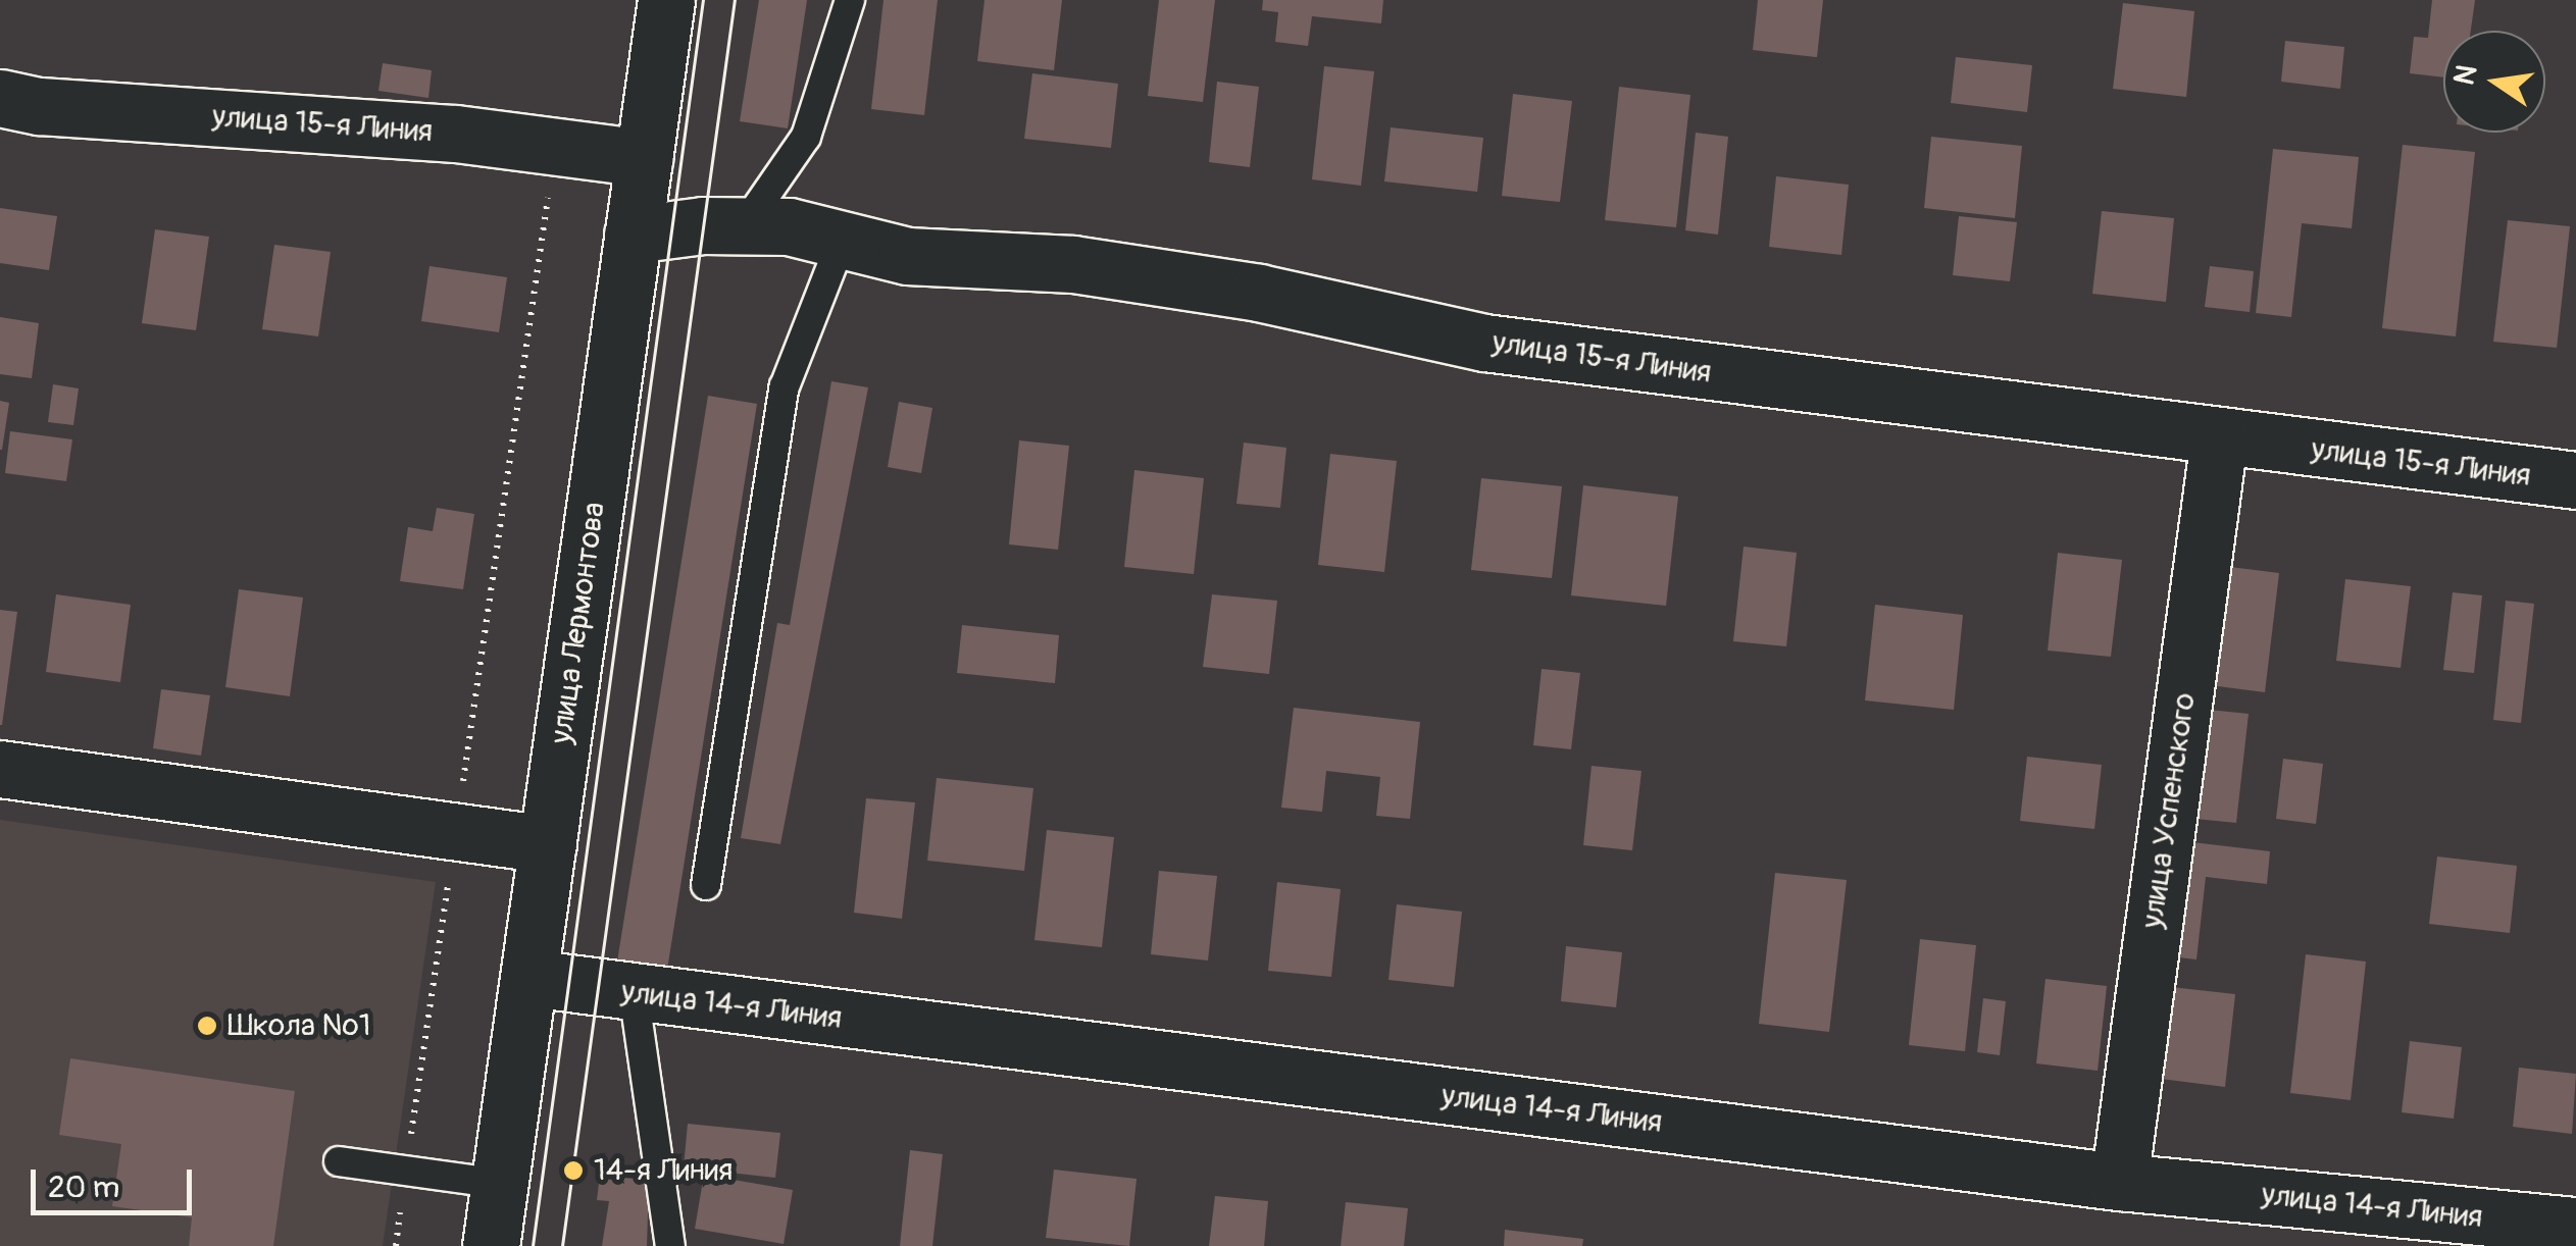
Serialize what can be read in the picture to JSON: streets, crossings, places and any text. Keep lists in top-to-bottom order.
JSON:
{
  "streets": {
    "street": [
      "улица 15-я Линия",
      "улица Лермонтова",
      "улица Успенского",
      "улица 14-я Линия"
    ]
  },
  "crossings": [
    ["улица 15-я Линия", "улица Лермонтова"],
    ["улица 15-я Линия", "улица Успенского"],
    ["улица Лермонтова", "улица 14-я Линия"],
    ["улица Успенского", "улица 14-я Линия"]
  ],
  "places": ["Школа №1", "14-я Линия"],
  "scale_bar": "20 m",
  "north": "left"
}
